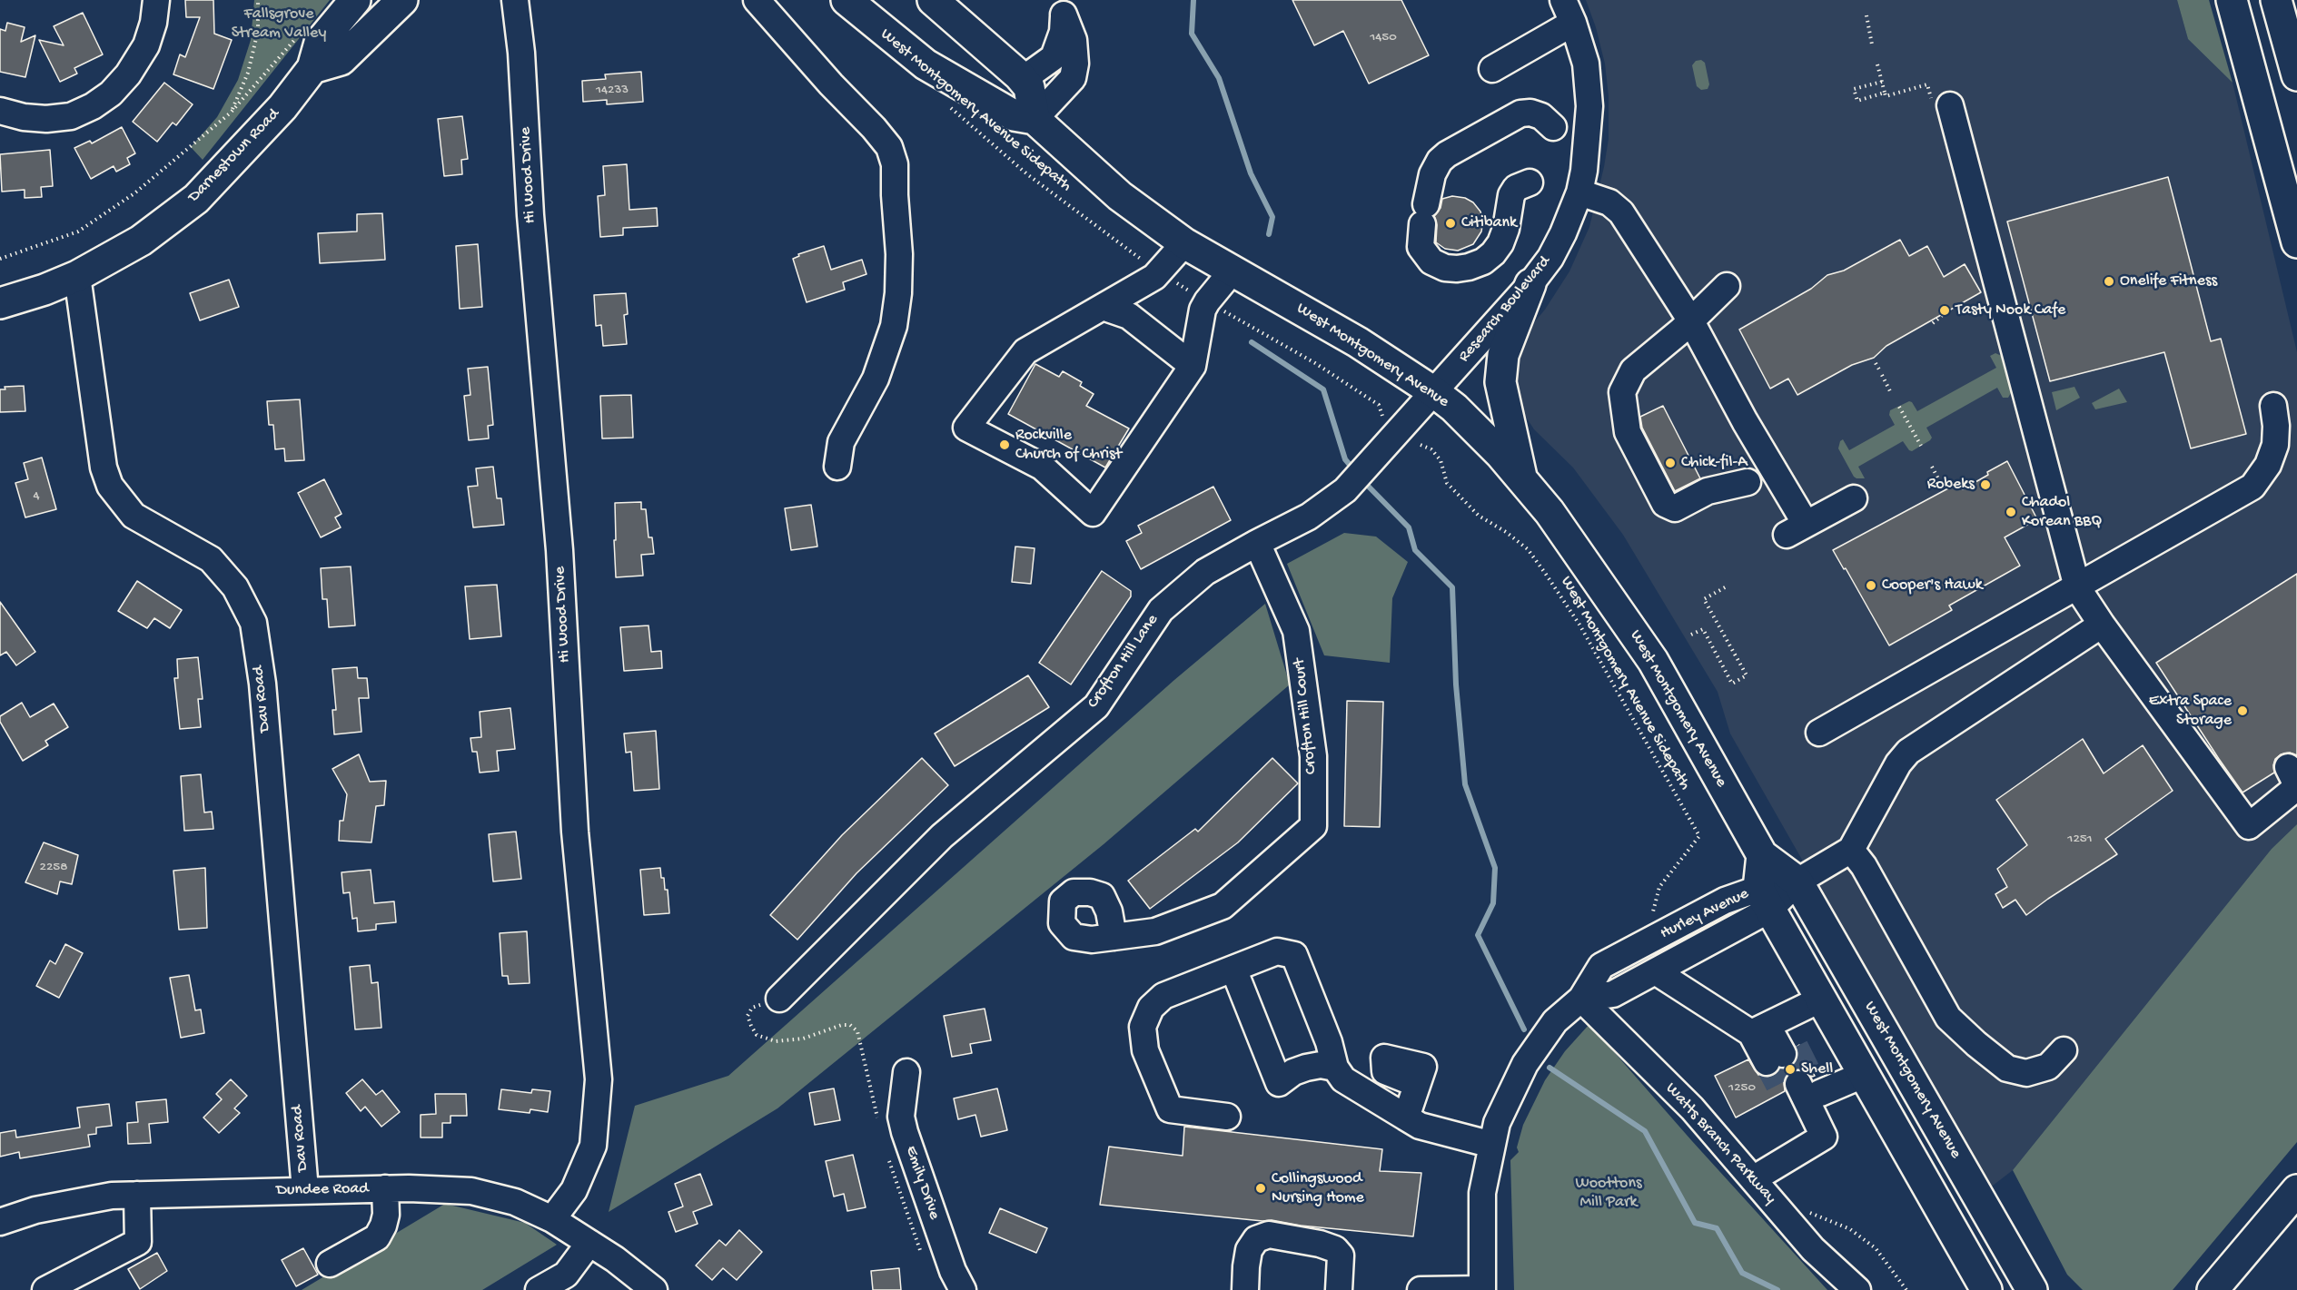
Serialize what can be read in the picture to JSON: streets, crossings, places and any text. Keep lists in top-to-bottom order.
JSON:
{
  "streets": {
    "main road": ["Darnestown Road", "West Montgomery Avenue"],
    "street": [
      "Hi Wood Drive",
      "Research Boulevard",
      "Crofton Hill Lane",
      "Dav Road",
      "Crofton Hill Court",
      "Hurley Avenue",
      "Watts Branch Parkway",
      "Emily Drive",
      "Dundee Road"
    ],
    "path": ["West Montgomery Avenue Sidepath"]
  },
  "crossings": [
    ["Darnestown Road", "Dav Road"],
    ["Hi Wood Drive", "Dundee Road"],
    ["Research Boulevard", "West Montgomery Avenue"],
    ["Research Boulevard", "Crofton Hill Lane"],
    ["West Montgomery Avenue", "Crofton Hill Lane"],
    ["West Montgomery Avenue", "Hurley Avenue"],
    ["Crofton Hill Lane", "Crofton Hill Court"],
    ["Dav Road", "Dundee Road"],
    ["Hurley Avenue", "Watts Branch Parkway"]
  ],
  "parks": ["Fallsgrove Stream Valley", "Woottons Mill Park"],
  "places": [
    "Citibank",
    "Onelife Fitness",
    "Tasty Nook Cafe",
    "Rockville Church of Christ",
    "Chick-fil-A",
    "Robeks",
    "Chadol Korean BBQ",
    "Cooper's Hawk",
    "Extra Space Storage",
    "Shell",
    "Collingswood Nursing Home"
  ],
  "house_numbers": [
    "1450",
    "14233",
    "4",
    "1251",
    "2258",
    "1250"
  ]
}
